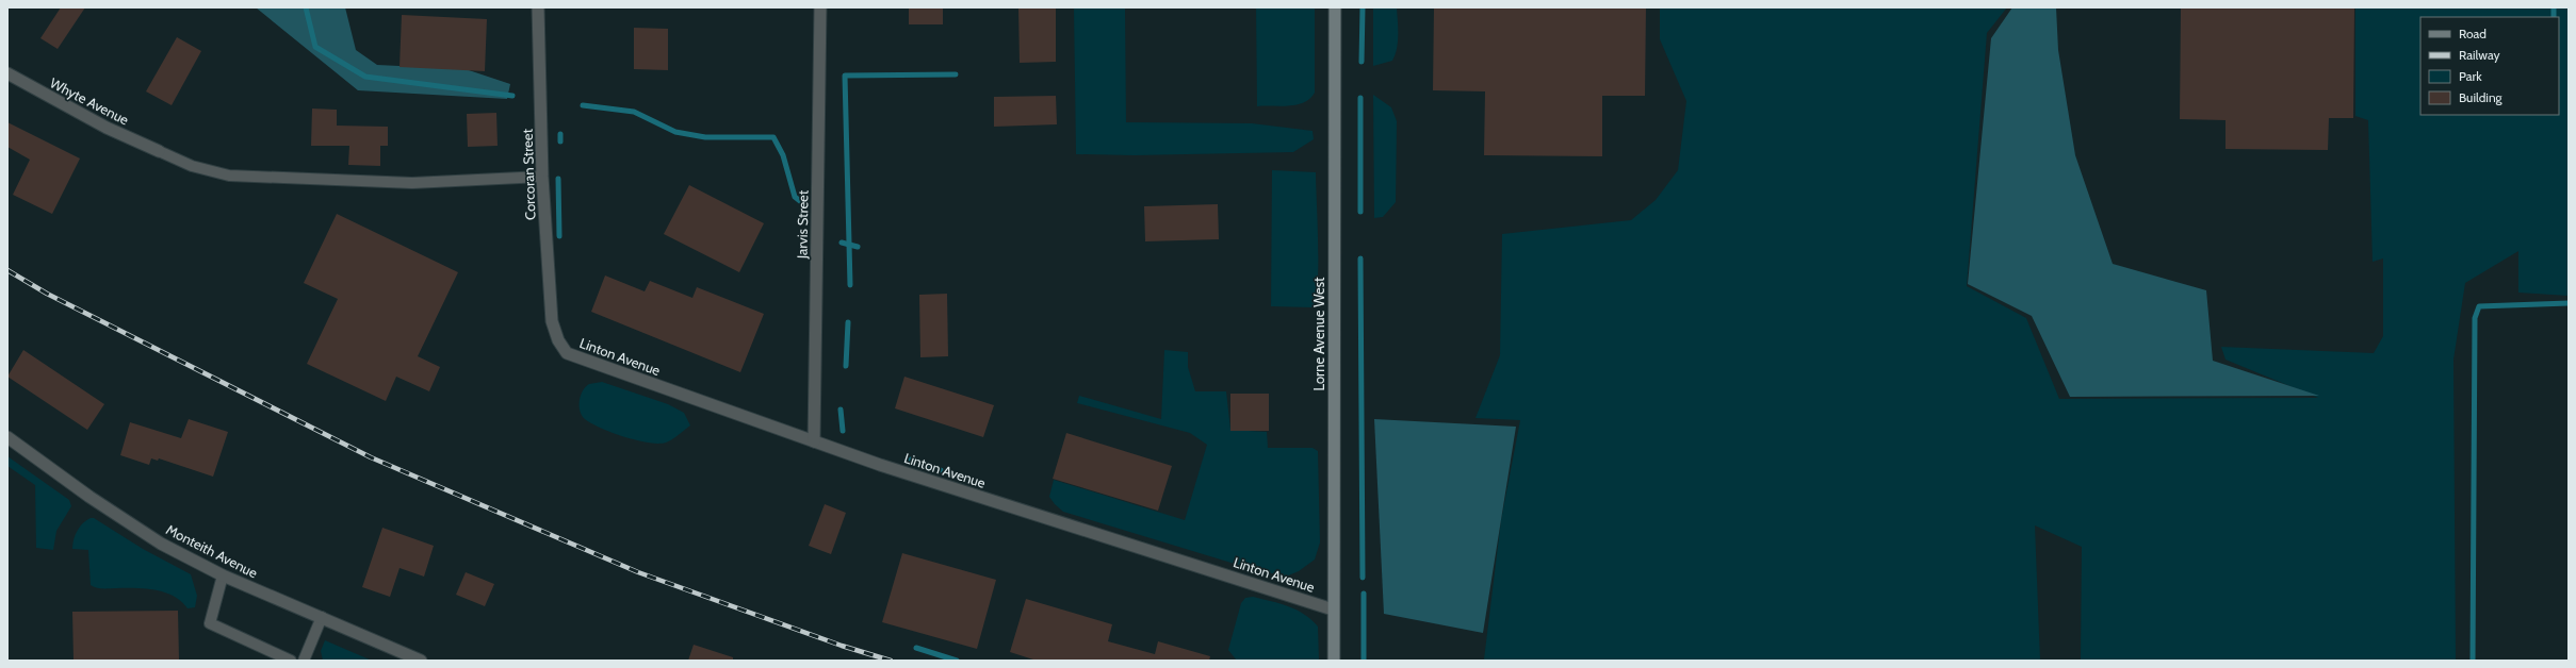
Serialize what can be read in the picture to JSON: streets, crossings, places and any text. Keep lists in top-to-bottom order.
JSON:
{
  "streets": {
    "main road": ["Lorne Avenue West"],
    "street": [
      "Whyte Avenue",
      "Corcoran Street",
      "Jarvis Street",
      "Linton Avenue",
      "Monteith Avenue"
    ]
  },
  "crossings": [
    ["Corcoran Street", "Linton Avenue"],
    ["Jarvis Street", "Linton Avenue"],
    ["Lorne Avenue West", "Linton Avenue"]
  ],
  "legend": [
    "Road",
    "Railway",
    "Park",
    "Building"
  ]
}
